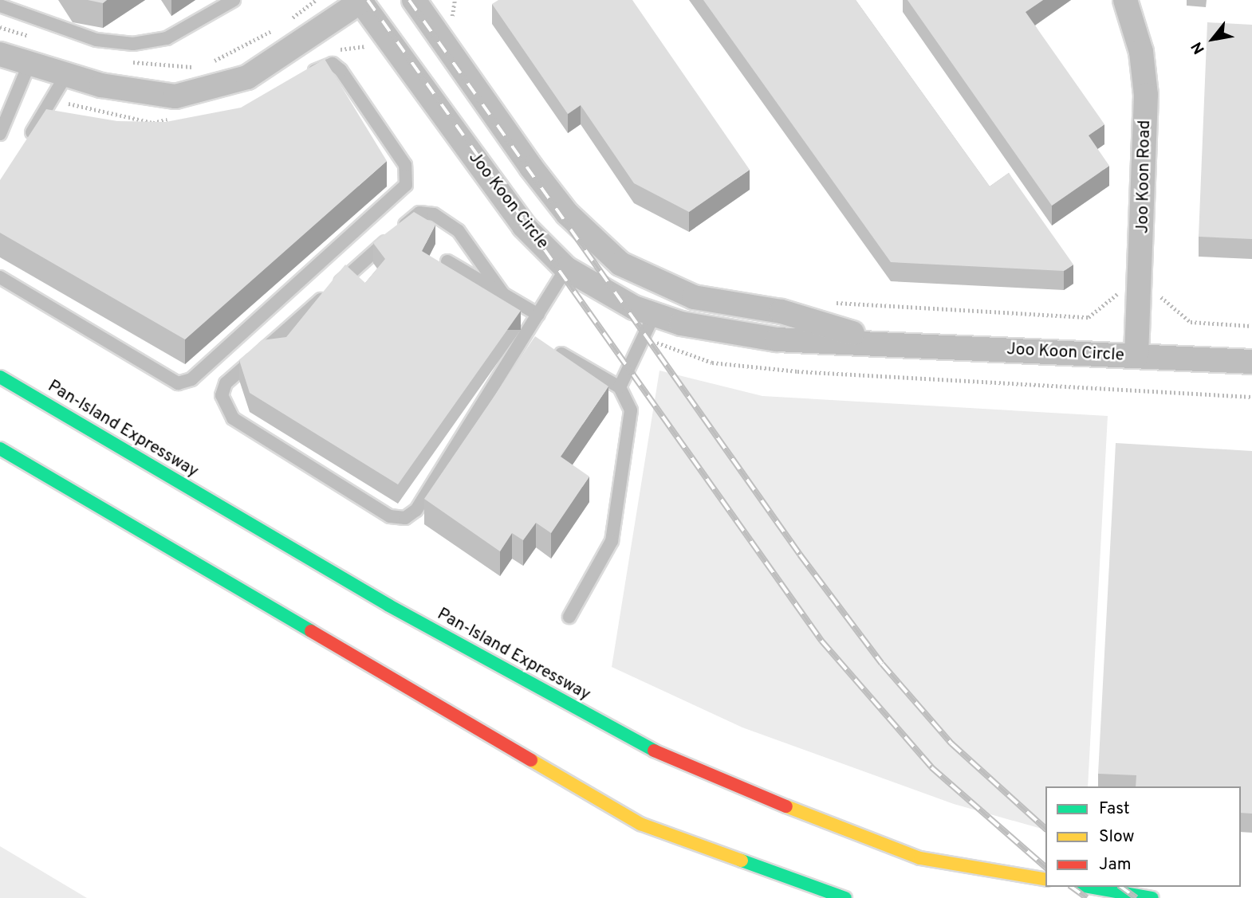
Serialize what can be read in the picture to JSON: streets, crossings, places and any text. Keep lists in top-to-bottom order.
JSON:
{
  "streets": {
    "highway": ["Pan-Island Expressway"],
    "street": ["Joo Koon Road", "Joo Koon Circle"]
  },
  "crossings": [
    ["Joo Koon Road", "Joo Koon Circle"]
  ],
  "legend": ["Fast", "Slow", "Jam"],
  "north": "bottom left"
}
